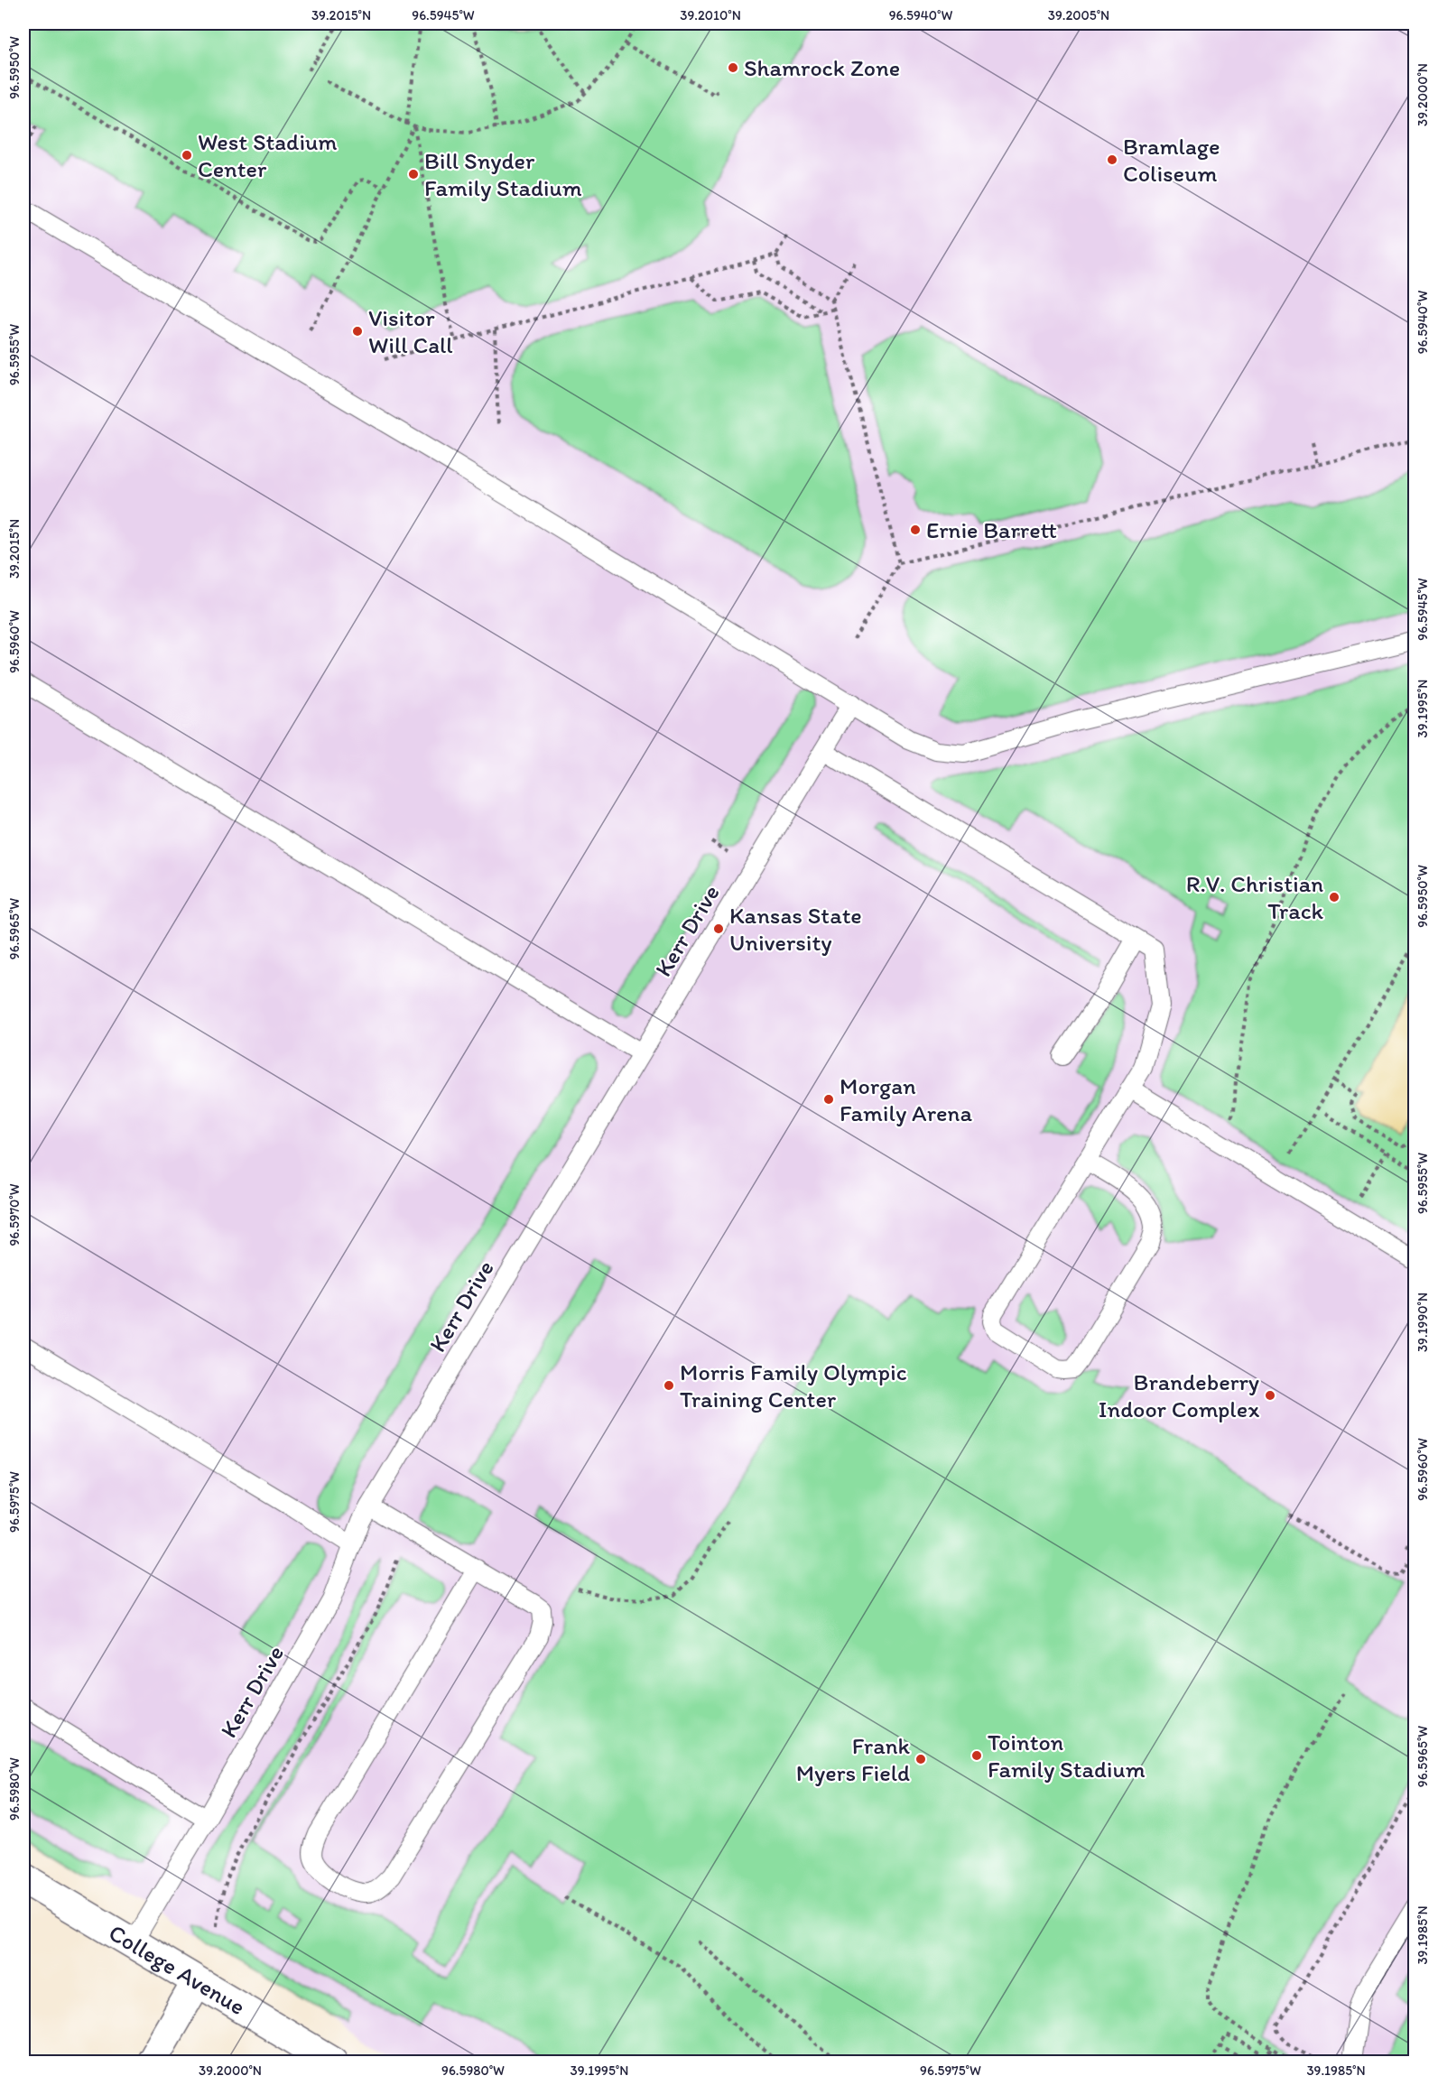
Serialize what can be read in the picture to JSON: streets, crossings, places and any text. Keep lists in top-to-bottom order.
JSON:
{
  "streets": {
    "street": ["College Avenue"],
    "lane": ["Kerr Drive"]
  },
  "crossings": [
    ["Kerr Drive", "College Avenue"]
  ],
  "places": [
    "Shamrock Zone",
    "West Stadium Center",
    "Bramlage Coliseum",
    "Bill Snyder Family Stadium",
    "Visitor Will Call",
    "Ernie Barrett",
    "R.V. Christian Track",
    "Kansas State University",
    "Morgan Family Arena",
    "Morris Family Olympic Training Center",
    "Brandeberry Indoor Complex",
    "Tointon Family Stadium",
    "Frank Myers Field"
  ],
  "coordinates": [
    "39.2015°N",
    "96.5945°W",
    "39.2010°N",
    "96.5940°W",
    "39.2005°N",
    "96.5950°W",
    "39.2000°N",
    "96.5955°W",
    "96.5960°W",
    "39.1995°N",
    "96.5965°W",
    "96.5970°W",
    "39.1990°N",
    "96.5975°W",
    "96.5980°W",
    "39.1985°N"
  ]
}
